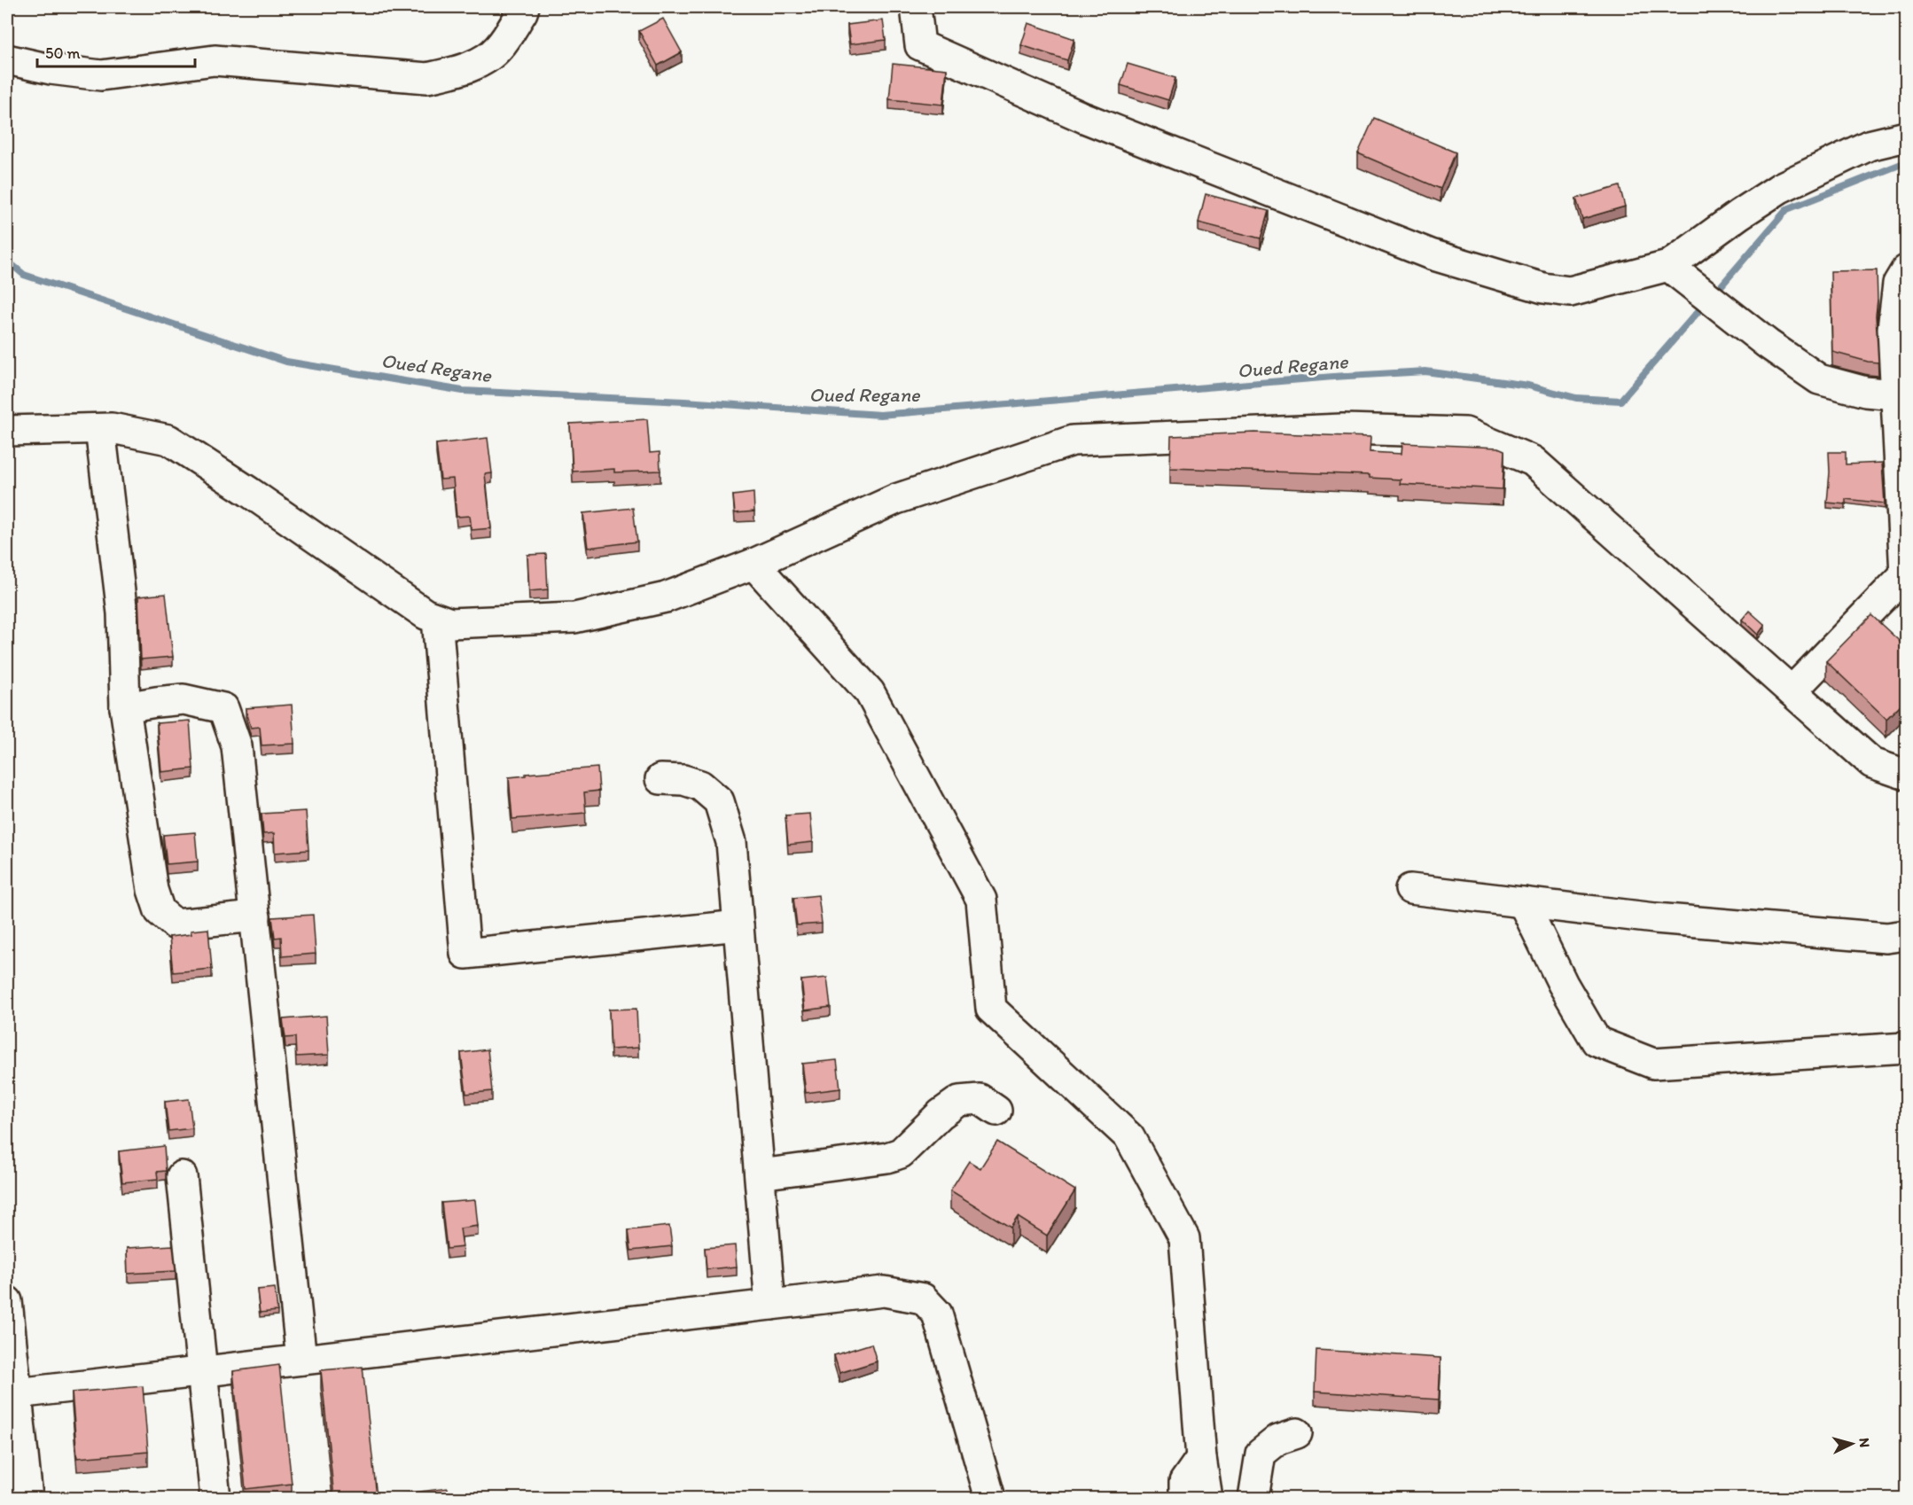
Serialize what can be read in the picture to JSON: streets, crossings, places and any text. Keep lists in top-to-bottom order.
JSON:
{
  "water": ["Oued Regane"],
  "scale_bar": "50 m",
  "north": "right"
}
